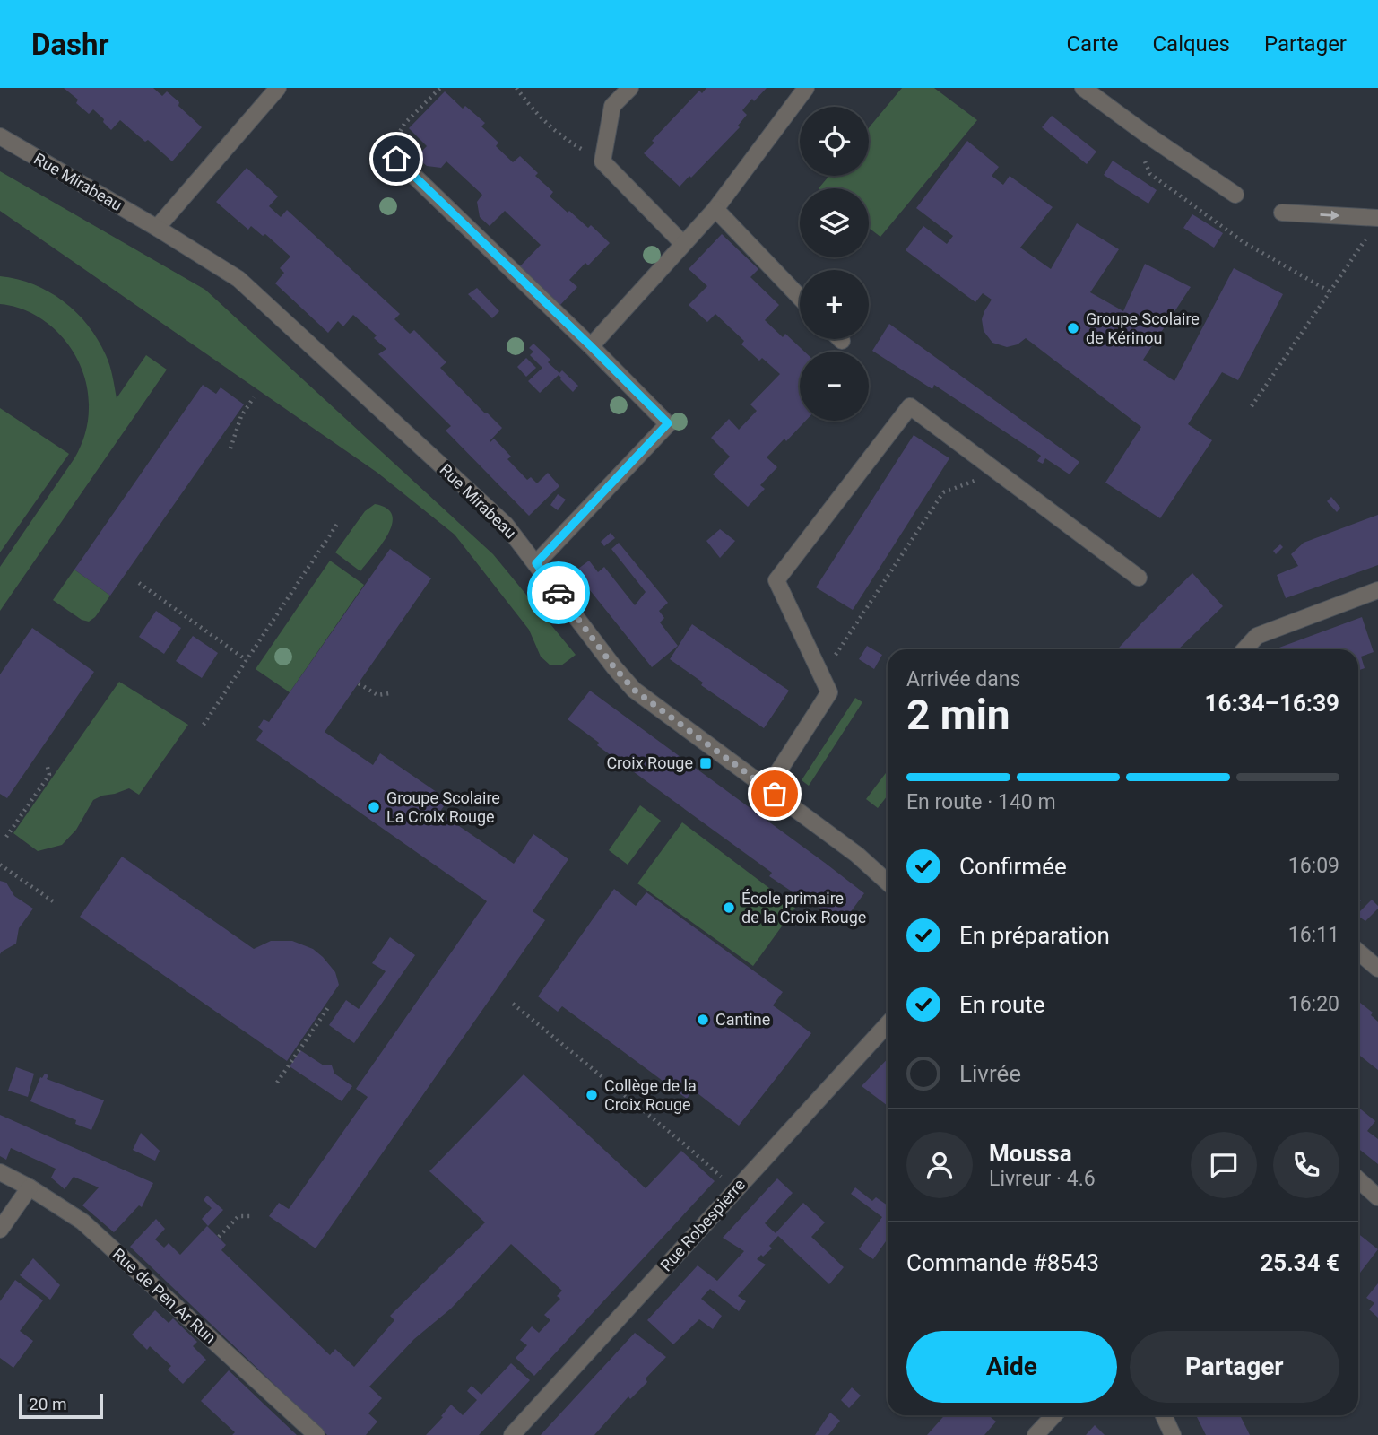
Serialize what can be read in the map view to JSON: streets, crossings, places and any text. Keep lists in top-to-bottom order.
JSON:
{
  "streets": {
    "street": ["Rue Mirabeau", "Rue Robespierre", "Rue de Pen Ar Run"]
  },
  "places": {
    "other": [
      "Groupe Scolaire de Kérinou",
      "Groupe Scolaire La Croix Rouge",
      "École primaire de la Croix Rouge",
      "Cantine",
      "Collège de la Croix Rouge"
    ],
    "transit": ["Croix Rouge"]
  },
  "scale_bar": "20 m",
  "page": {
    "header": "Dashr",
    "nav": ["Carte", "Calques", "Partager"],
    "map_buttons": ["+", "−"],
    "heading": ["2 min", "Arrivée dans", "16:34–16:39"],
    "panel": [
      "Moussa",
      "Livreur · 4.6",
      "Commande #8543",
      "25.34 €"
    ],
    "bar": "En route · 140 m",
    "list": [
      ["Confirmée", "16:09"],
      ["En préparation", "16:11"],
      ["En route", "16:20"],
      "Livrée"
    ],
    "buttons": ["Aide", "Partager"],
    "scale": "20 m"
  }
}
